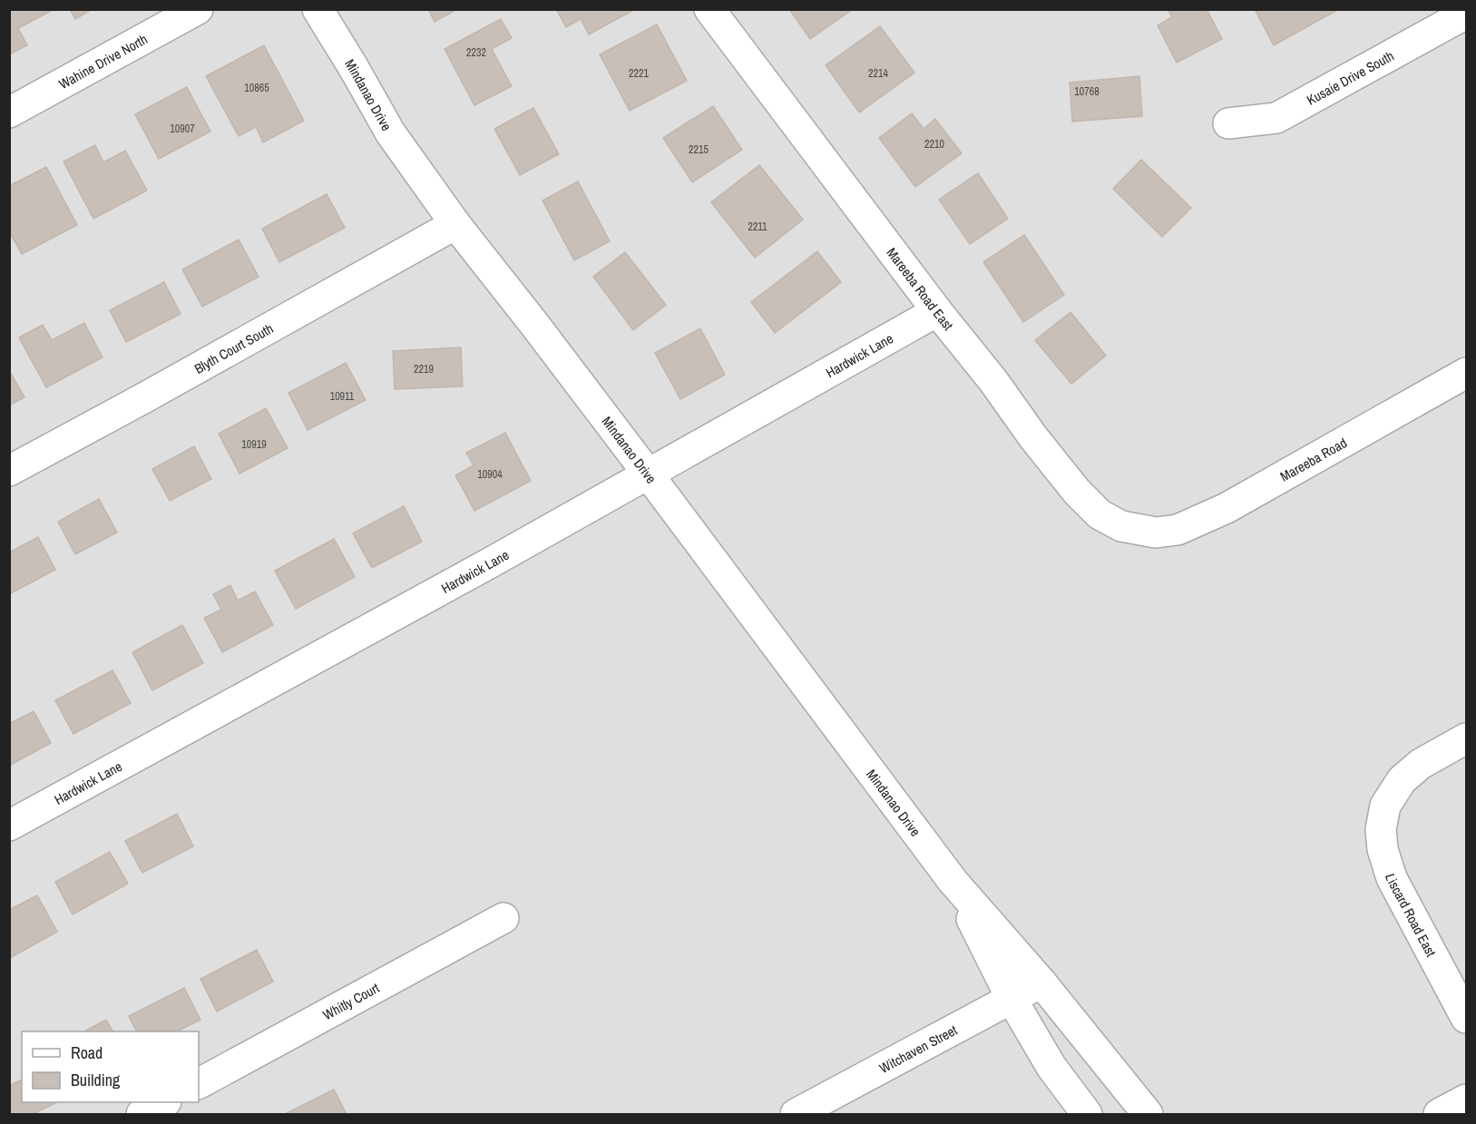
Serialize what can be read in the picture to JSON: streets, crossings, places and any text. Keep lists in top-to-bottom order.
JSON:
{
  "streets": {
    "street": [
      "Wahine Drive North",
      "Kusaie Drive South",
      "Mindanao Drive",
      "Mareeba Road East",
      "Blyth Court South",
      "Hardwick Lane",
      "Mareeba Road",
      "Liscard Road East",
      "Whitly Court",
      "Witchaven Street"
    ]
  },
  "crossings": [
    ["Mindanao Drive", "Blyth Court South"],
    ["Mindanao Drive", "Hardwick Lane"],
    ["Mindanao Drive", "Witchaven Street"],
    ["Mareeba Road East", "Hardwick Lane"],
    ["Mareeba Road East", "Mareeba Road"]
  ],
  "house_numbers": [
    "2232",
    "2221",
    "2214",
    "10865",
    "10768",
    "10907",
    "2210",
    "2215",
    "2211",
    "2219",
    "10911",
    "10919",
    "10904"
  ],
  "legend": ["Road", "Building"]
}
